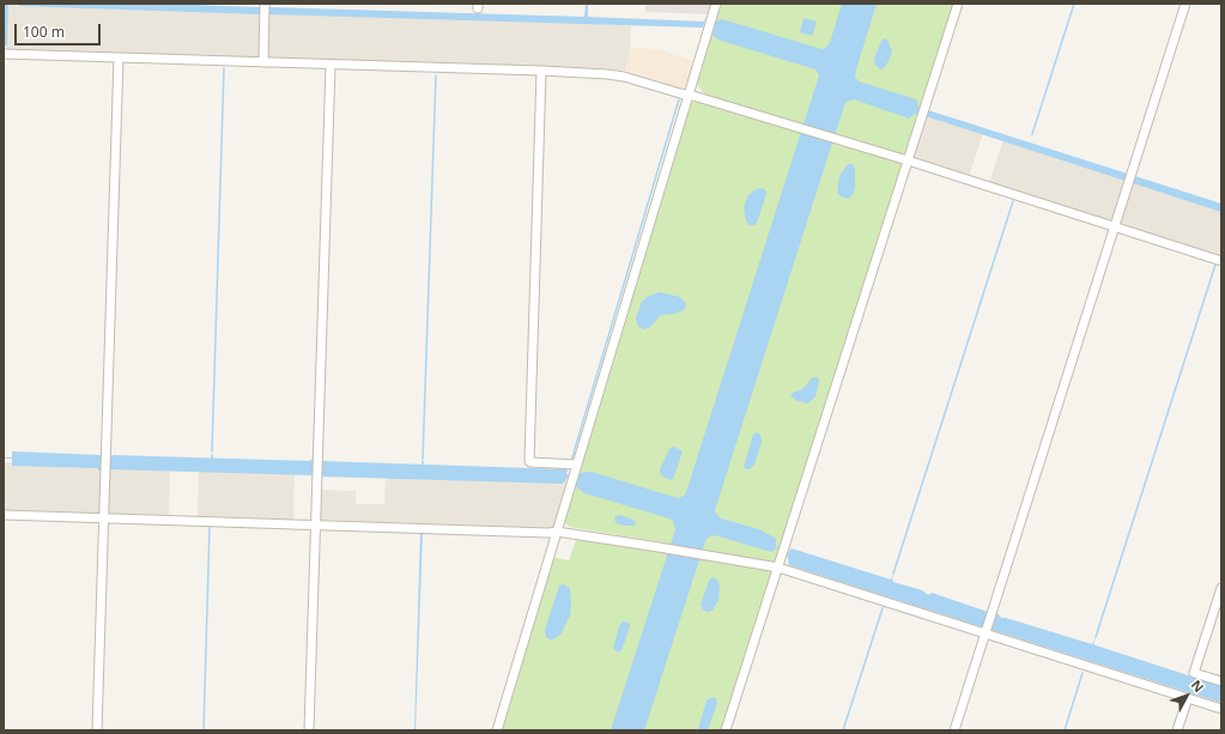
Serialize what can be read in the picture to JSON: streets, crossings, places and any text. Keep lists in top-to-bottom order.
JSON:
{
  "scale_bar": "100 m",
  "north": "top right"
}
